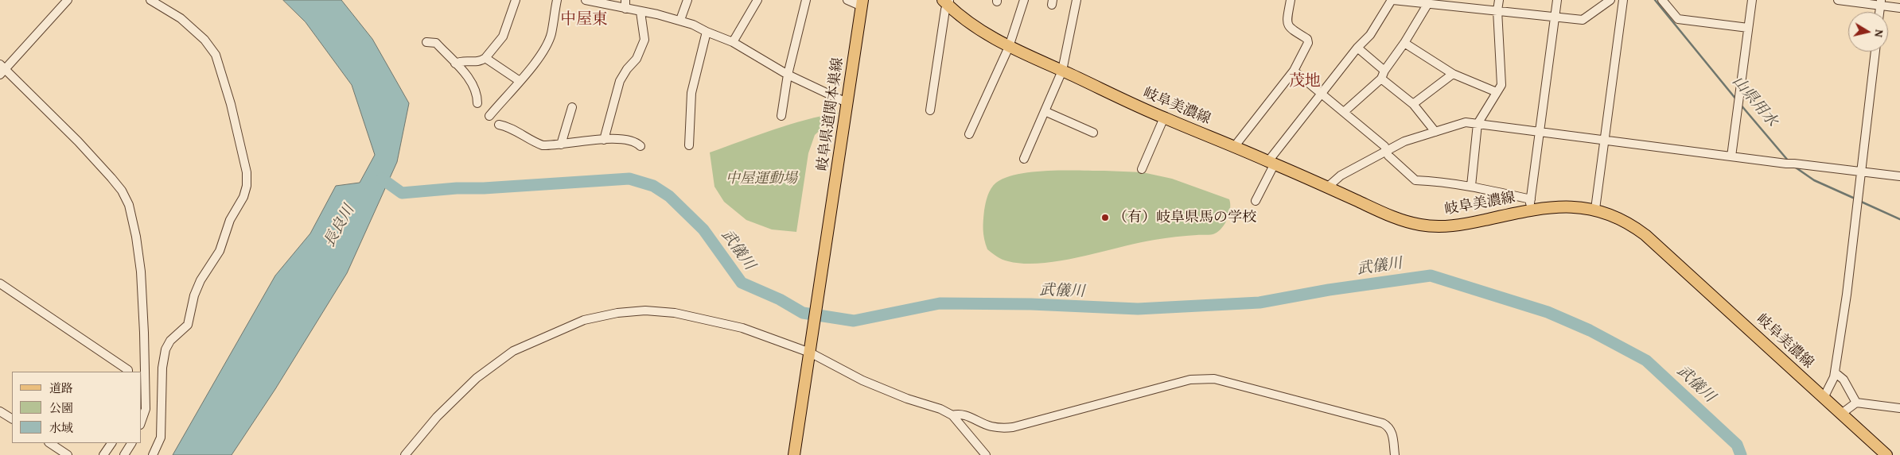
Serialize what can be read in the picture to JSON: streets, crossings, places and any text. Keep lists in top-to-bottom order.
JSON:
{
  "streets": {
    "main road": ["岐阜美濃線", "岐阜県道関本巣線"]
  },
  "districts": ["中屋東", "茂地"],
  "water": ["山県用水", "長良川", "武儀川"],
  "parks": ["中屋運動場"],
  "places": ["（有）岐阜県馬の学校"],
  "legend": ["道路", "公園", "水域"],
  "north": "right"
}
